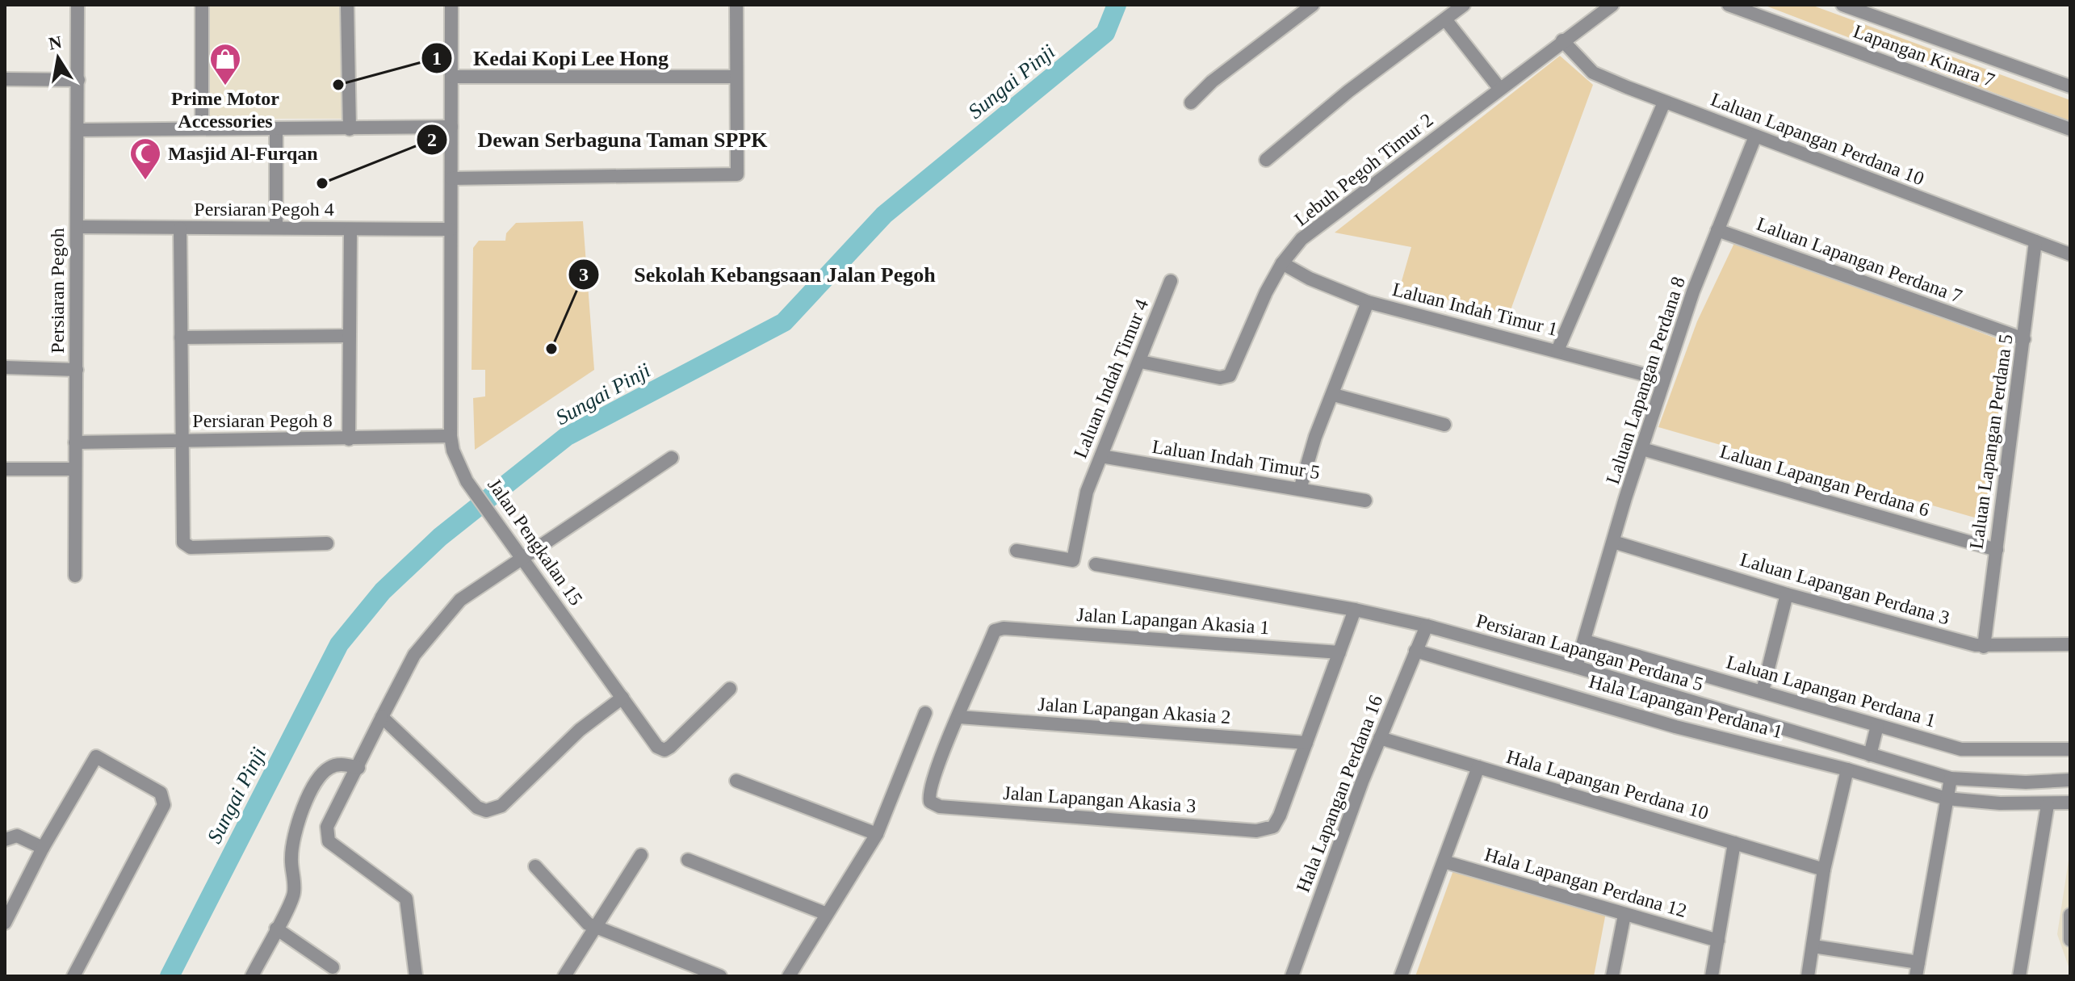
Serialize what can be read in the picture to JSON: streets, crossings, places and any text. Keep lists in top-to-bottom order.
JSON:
{
  "streets": {
    "street": [
      "Lapangan Kinara 7",
      "Laluan Lapangan Perdana 10",
      "Lebuh Pegoh Timur 2",
      "Persiaran Pegoh 4",
      "Laluan Lapangan Perdana 7",
      "Persiaran Pegoh",
      "Laluan Indah Timur 1",
      "Laluan Indah Timur 4",
      "Laluan Lapangan Perdana 8",
      "Persiaran Pegoh 8",
      "Laluan Lapangan Perdana 5",
      "Laluan Indah Timur 5",
      "Laluan Lapangan Perdana 6",
      "Jalan Pengkalan 15",
      "Laluan Lapangan Perdana 3",
      "Jalan Lapangan Akasia 1",
      "Persiaran Lapangan Perdana 5",
      "Laluan Lapangan Perdana 1",
      "Hala Lapangan Perdana 1",
      "Jalan Lapangan Akasia 2",
      "Hala Lapangan Perdana 10",
      "Hala Lapangan Perdana 16",
      "Jalan Lapangan Akasia 3",
      "Hala Lapangan Perdana 12"
    ]
  },
  "crossings": [
    ["Laluan Lapangan Perdana 10", "Lebuh Pegoh Timur 2"],
    ["Laluan Lapangan Perdana 10", "Laluan Lapangan Perdana 8"],
    ["Laluan Lapangan Perdana 10", "Laluan Lapangan Perdana 5"],
    ["Lebuh Pegoh Timur 2", "Laluan Indah Timur 1"],
    ["Lebuh Pegoh Timur 2", "Laluan Indah Timur 4"],
    ["Persiaran Pegoh 4", "Persiaran Pegoh"],
    ["Persiaran Pegoh 4", "Jalan Pengkalan 15"],
    ["Laluan Lapangan Perdana 7", "Laluan Lapangan Perdana 8"],
    ["Laluan Lapangan Perdana 7", "Laluan Lapangan Perdana 5"],
    ["Persiaran Pegoh", "Persiaran Pegoh 8"],
    ["Laluan Indah Timur 1", "Laluan Lapangan Perdana 8"],
    ["Laluan Indah Timur 4", "Laluan Indah Timur 5"],
    ["Laluan Lapangan Perdana 8", "Laluan Lapangan Perdana 6"],
    ["Laluan Lapangan Perdana 8", "Laluan Lapangan Perdana 3"],
    ["Laluan Lapangan Perdana 8", "Persiaran Lapangan Perdana 5"],
    ["Laluan Lapangan Perdana 8", "Laluan Lapangan Perdana 1"],
    ["Persiaran Pegoh 8", "Jalan Pengkalan 15"],
    ["Laluan Lapangan Perdana 5", "Laluan Lapangan Perdana 6"],
    ["Laluan Lapangan Perdana 5", "Laluan Lapangan Perdana 3"],
    ["Jalan Lapangan Akasia 1", "Jalan Lapangan Akasia 2"],
    ["Jalan Lapangan Akasia 1", "Jalan Lapangan Akasia 3"],
    ["Persiaran Lapangan Perdana 5", "Hala Lapangan Perdana 16"],
    ["Hala Lapangan Perdana 1", "Hala Lapangan Perdana 16"],
    ["Jalan Lapangan Akasia 2", "Jalan Lapangan Akasia 3"],
    ["Hala Lapangan Perdana 10", "Hala Lapangan Perdana 16"]
  ],
  "water": ["Sungai Pinji"],
  "places": {
    "other": ["Kedai Kopi Lee Hong", "Dewan Serbaguna Taman SPPK", "Sekolah Kebangsaan Jalan Pegoh"],
    "shop": ["Prime Motor Accessories"],
    "mosque": ["Masjid Al-Furqan"]
  },
  "north": "top"
}
